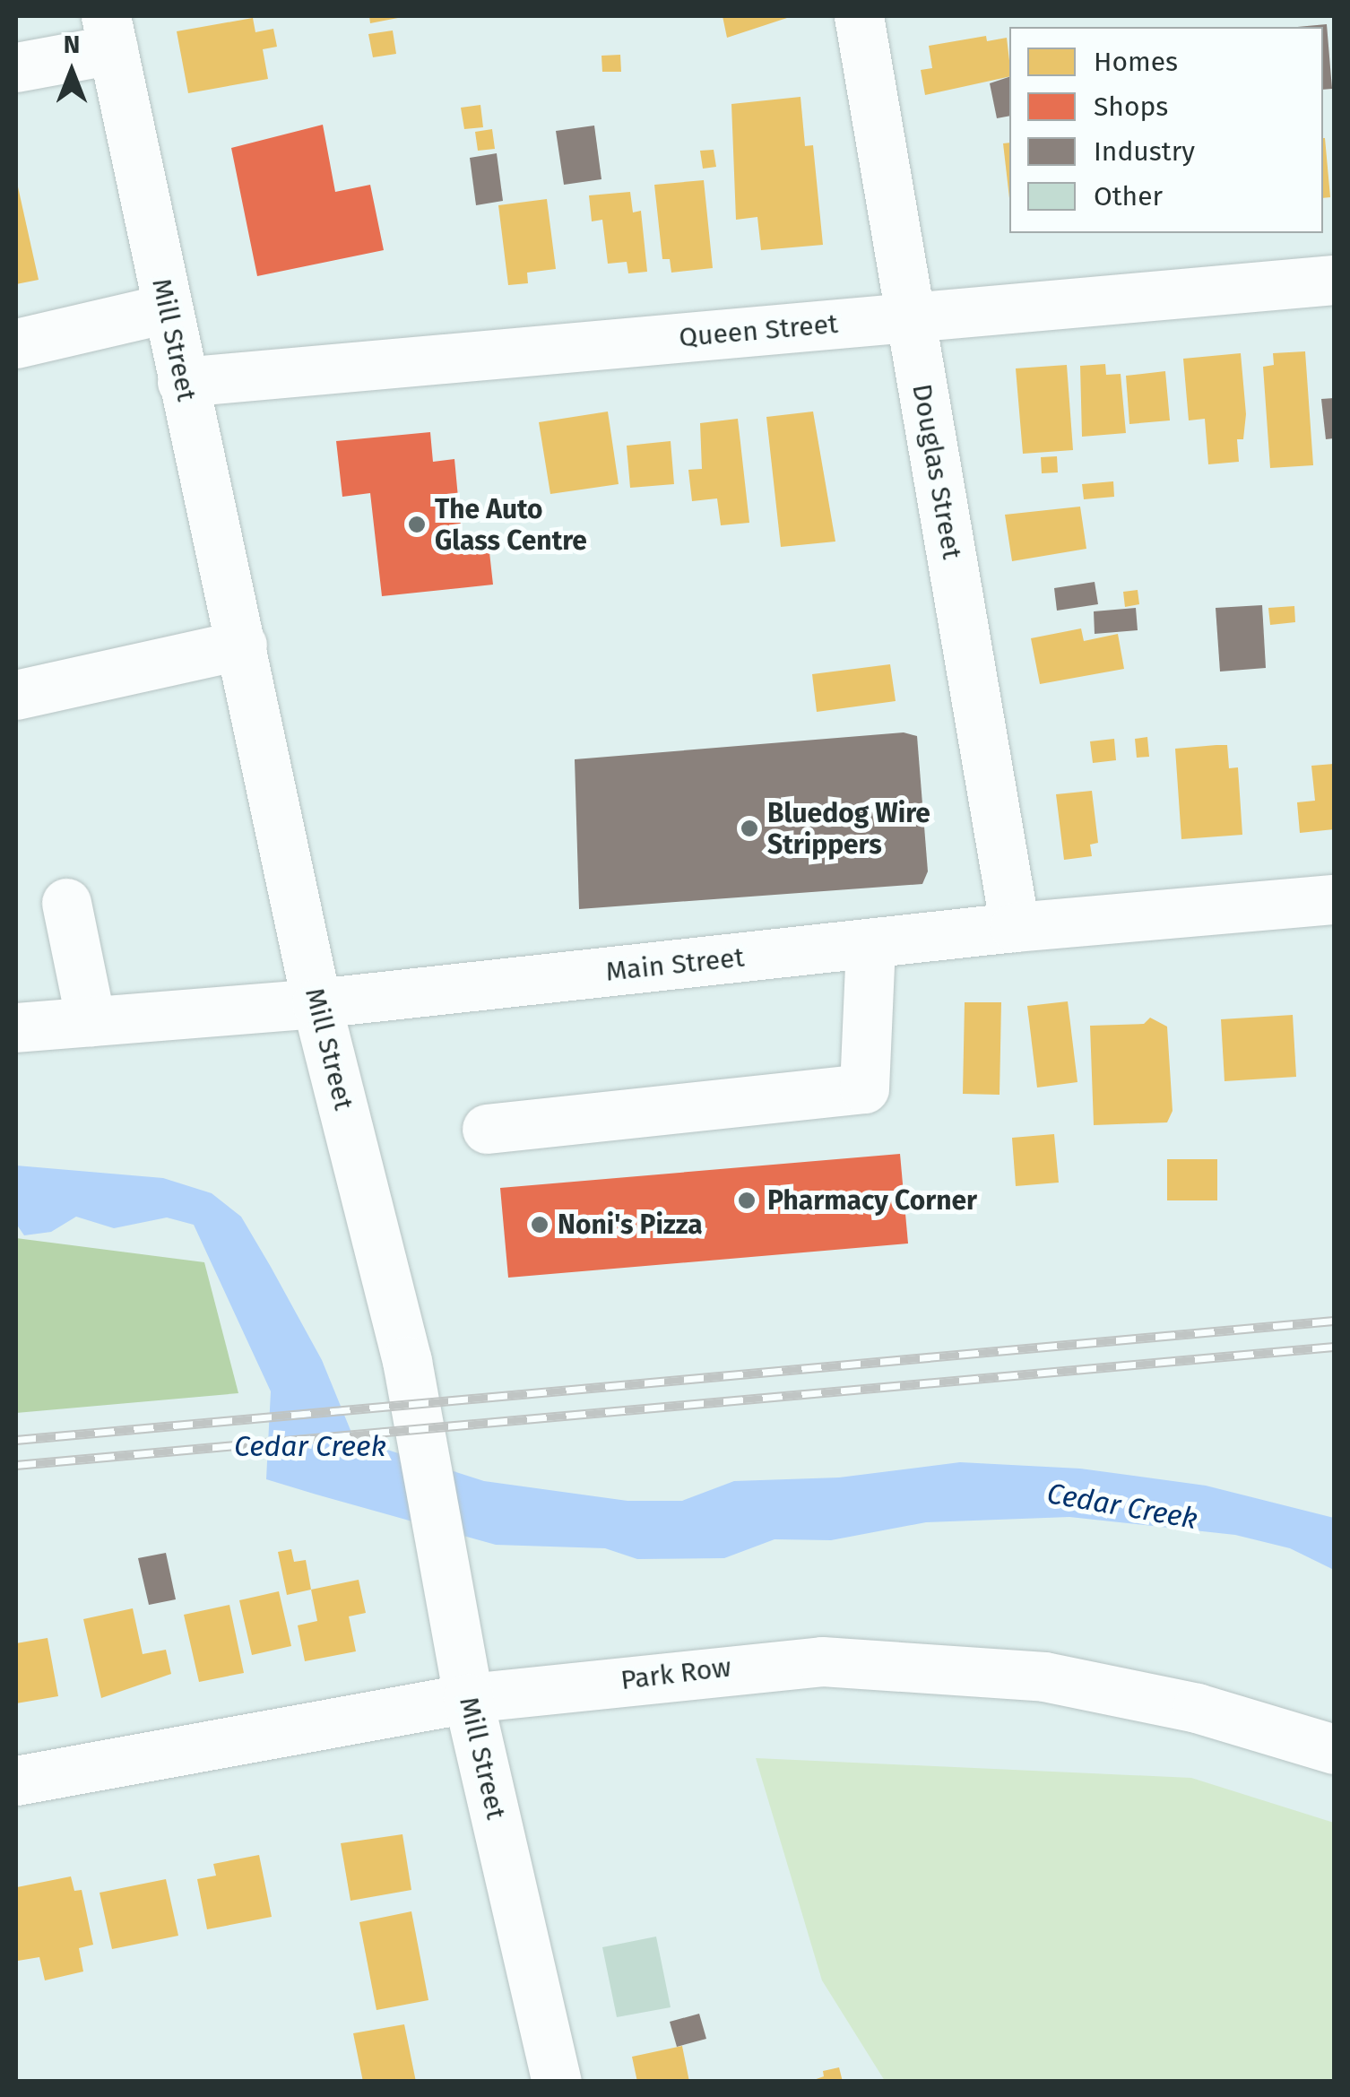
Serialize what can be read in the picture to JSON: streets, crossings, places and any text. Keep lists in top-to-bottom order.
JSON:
{
  "streets": {
    "main road": [
      "Queen Street",
      "Mill Street",
      "Douglas Street",
      "Main Street",
      "Park Row"
    ]
  },
  "crossings": [
    ["Queen Street", "Mill Street"],
    ["Queen Street", "Douglas Street"],
    ["Mill Street", "Main Street"],
    ["Mill Street", "Park Row"],
    ["Douglas Street", "Main Street"]
  ],
  "water": ["Cedar Creek"],
  "places": [
    "The Auto Glass Centre",
    "Bluedog Wire Strippers",
    "Pharmacy Corner",
    "Noni's Pizza"
  ],
  "legend": [
    "Homes",
    "Shops",
    "Industry",
    "Other"
  ],
  "north": "top"
}
